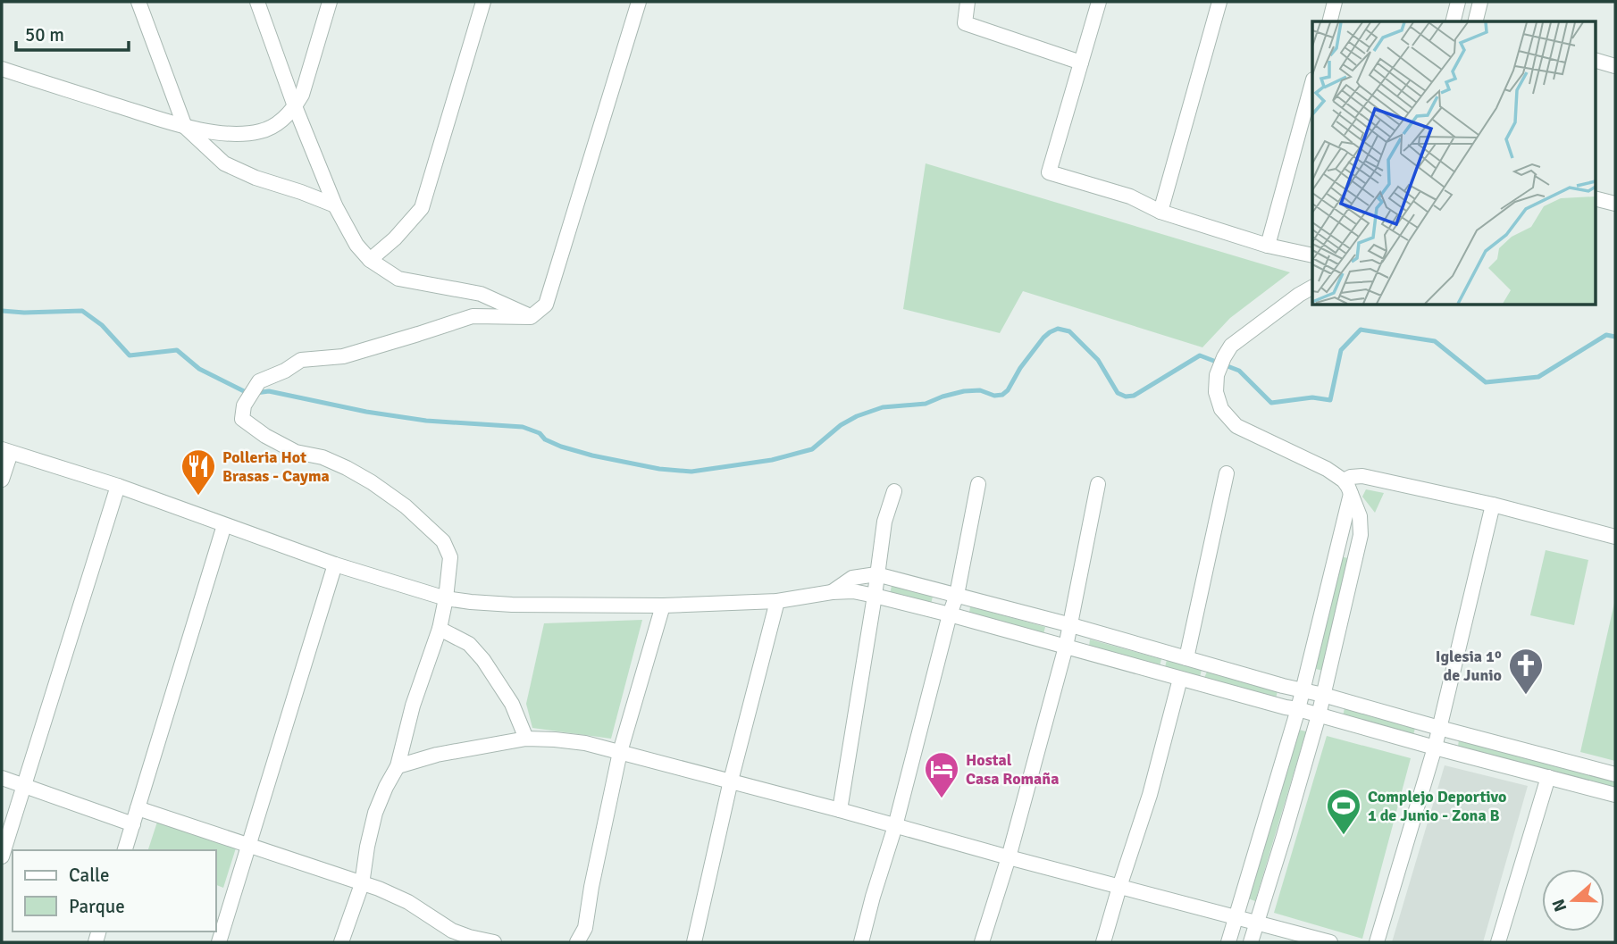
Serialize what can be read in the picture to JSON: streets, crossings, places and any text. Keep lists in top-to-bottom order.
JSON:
{
  "places": {
    "restaurant": ["Polleria Hot Brasas - Cayma"],
    "church": ["Iglesia 1º de Junio"],
    "hotel": ["Hostal Casa Romaña"],
    "sports": ["Complejo Deportivo 1 de Junio - Zona B"]
  },
  "legend": ["Calle", "Parque"],
  "scale_bar": "50 m",
  "north": "left"
}
